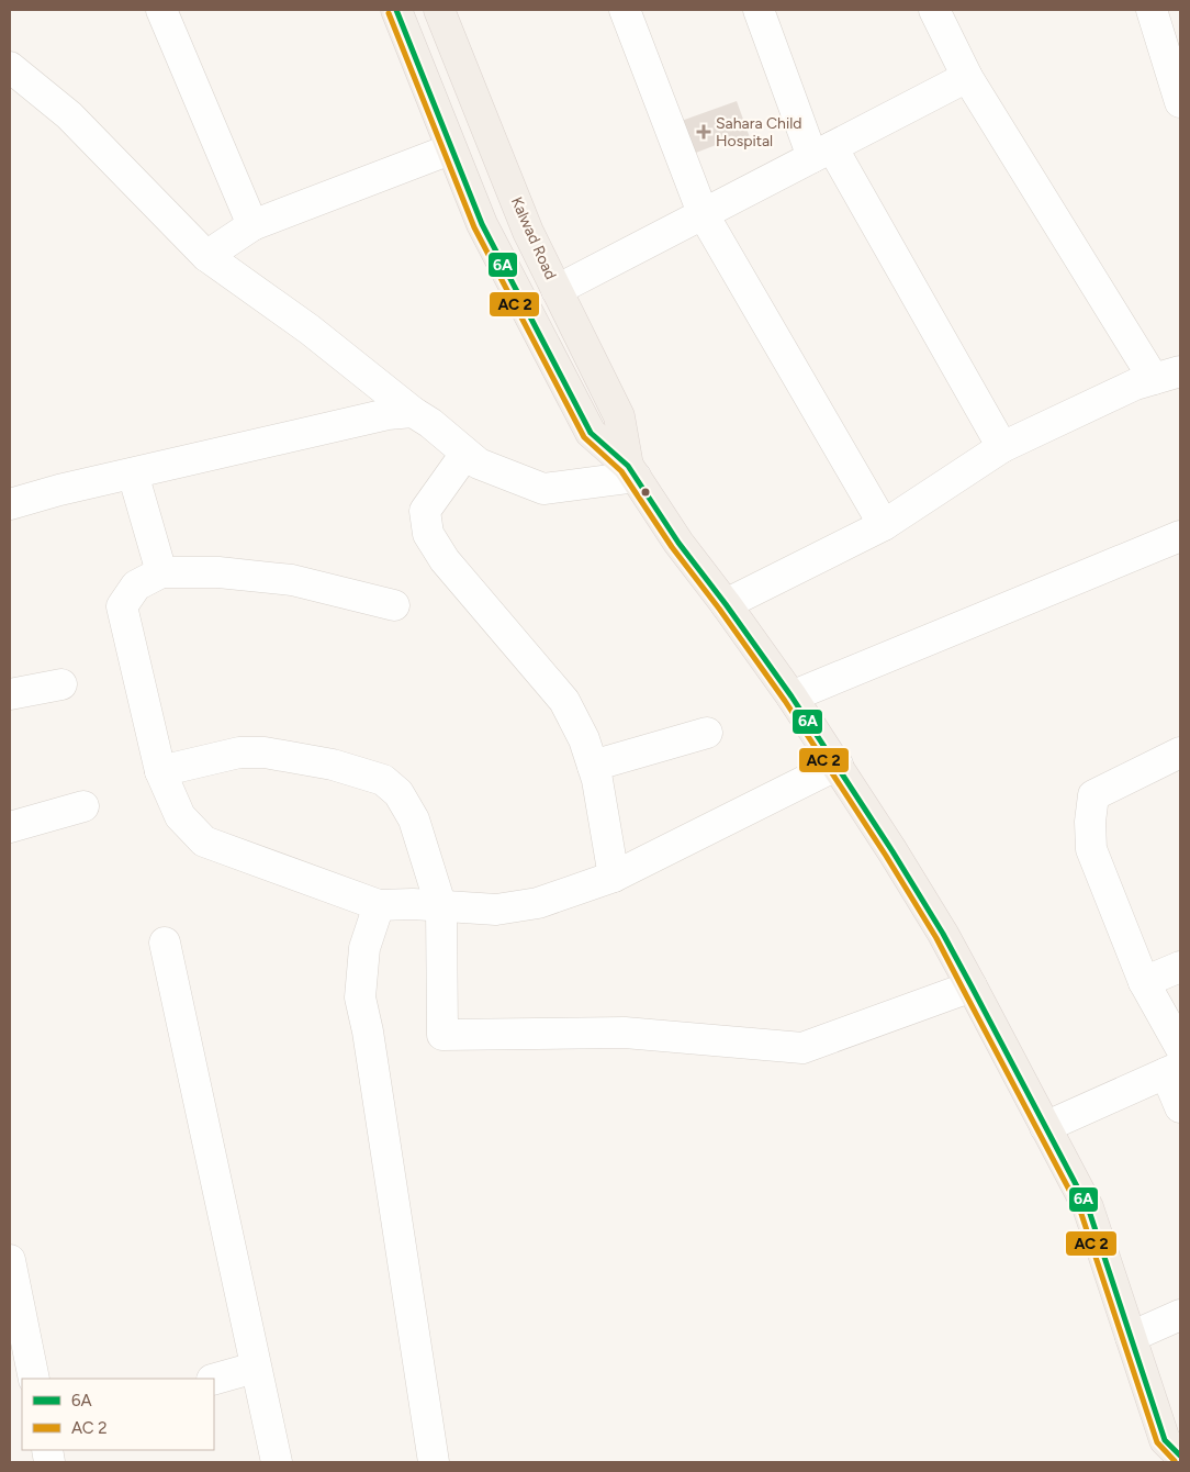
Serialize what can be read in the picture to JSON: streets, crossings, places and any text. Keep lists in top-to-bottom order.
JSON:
{
  "streets": {
    "main road": ["Kalwad Road"]
  },
  "places": {
    "health": ["Sahara Child Hospital"]
  },
  "lines": ["transit line 6A"],
  "legend": ["6A", "AC 2"]
}
